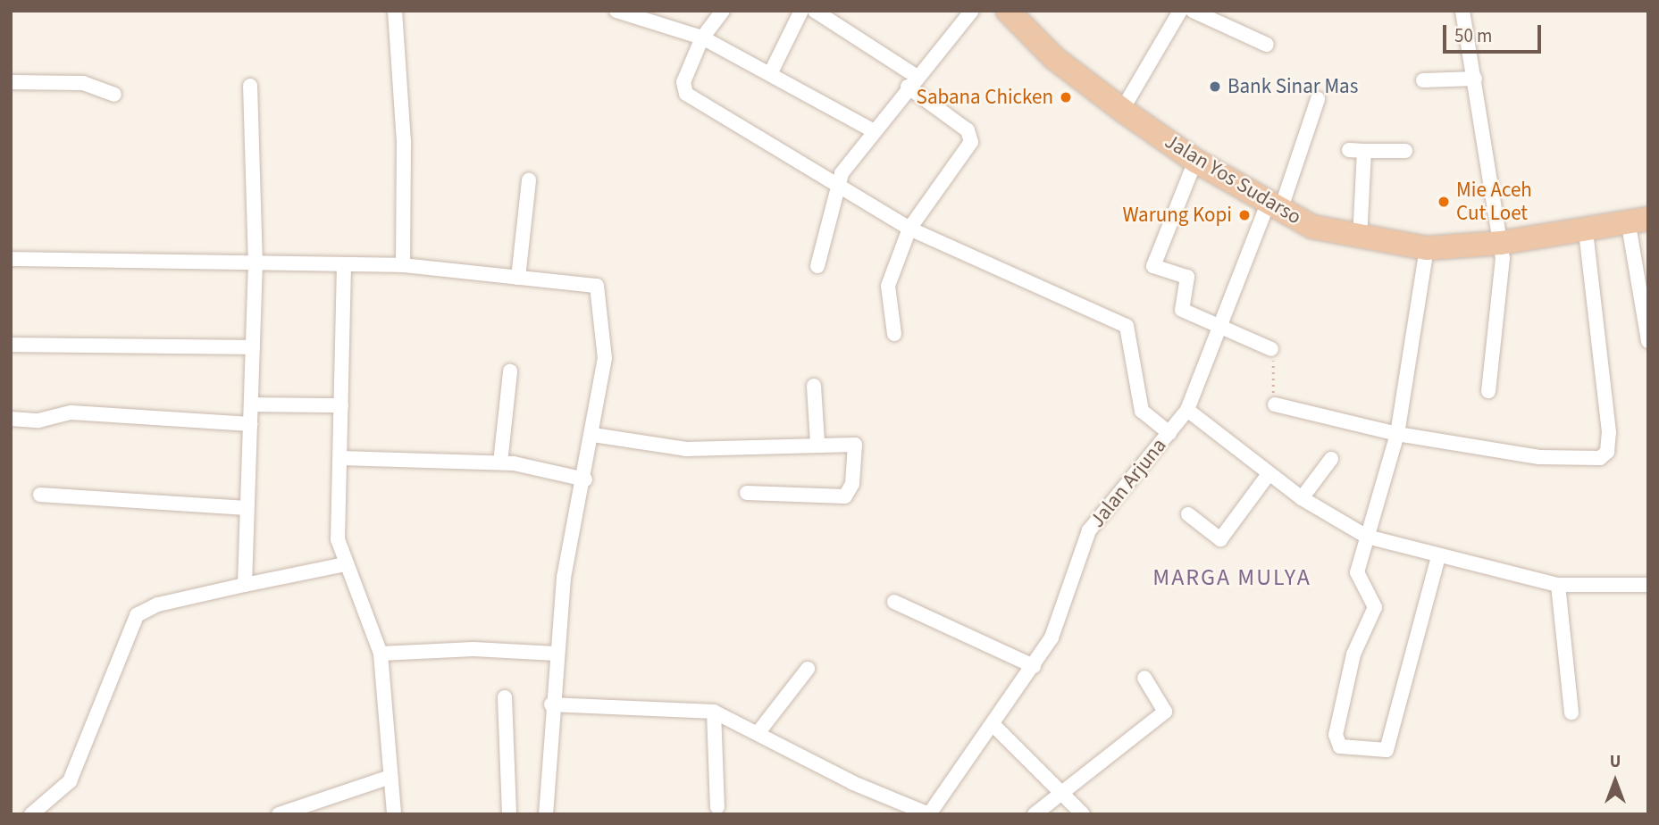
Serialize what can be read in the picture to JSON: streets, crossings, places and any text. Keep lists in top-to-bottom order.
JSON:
{
  "streets": {
    "highway": ["Jalan Yos Sudarso"],
    "street": ["Jalan Arjuna"]
  },
  "crossings": [
    ["Jalan Yos Sudarso", "Jalan Arjuna"]
  ],
  "districts": ["MARGA MULYA"],
  "places": [
    "Bank Sinar Mas",
    "Sabana Chicken",
    "Mie Aceh Cut Loet",
    "Warung Kopi"
  ],
  "scale_bar": "50 m",
  "north": "top"
}
